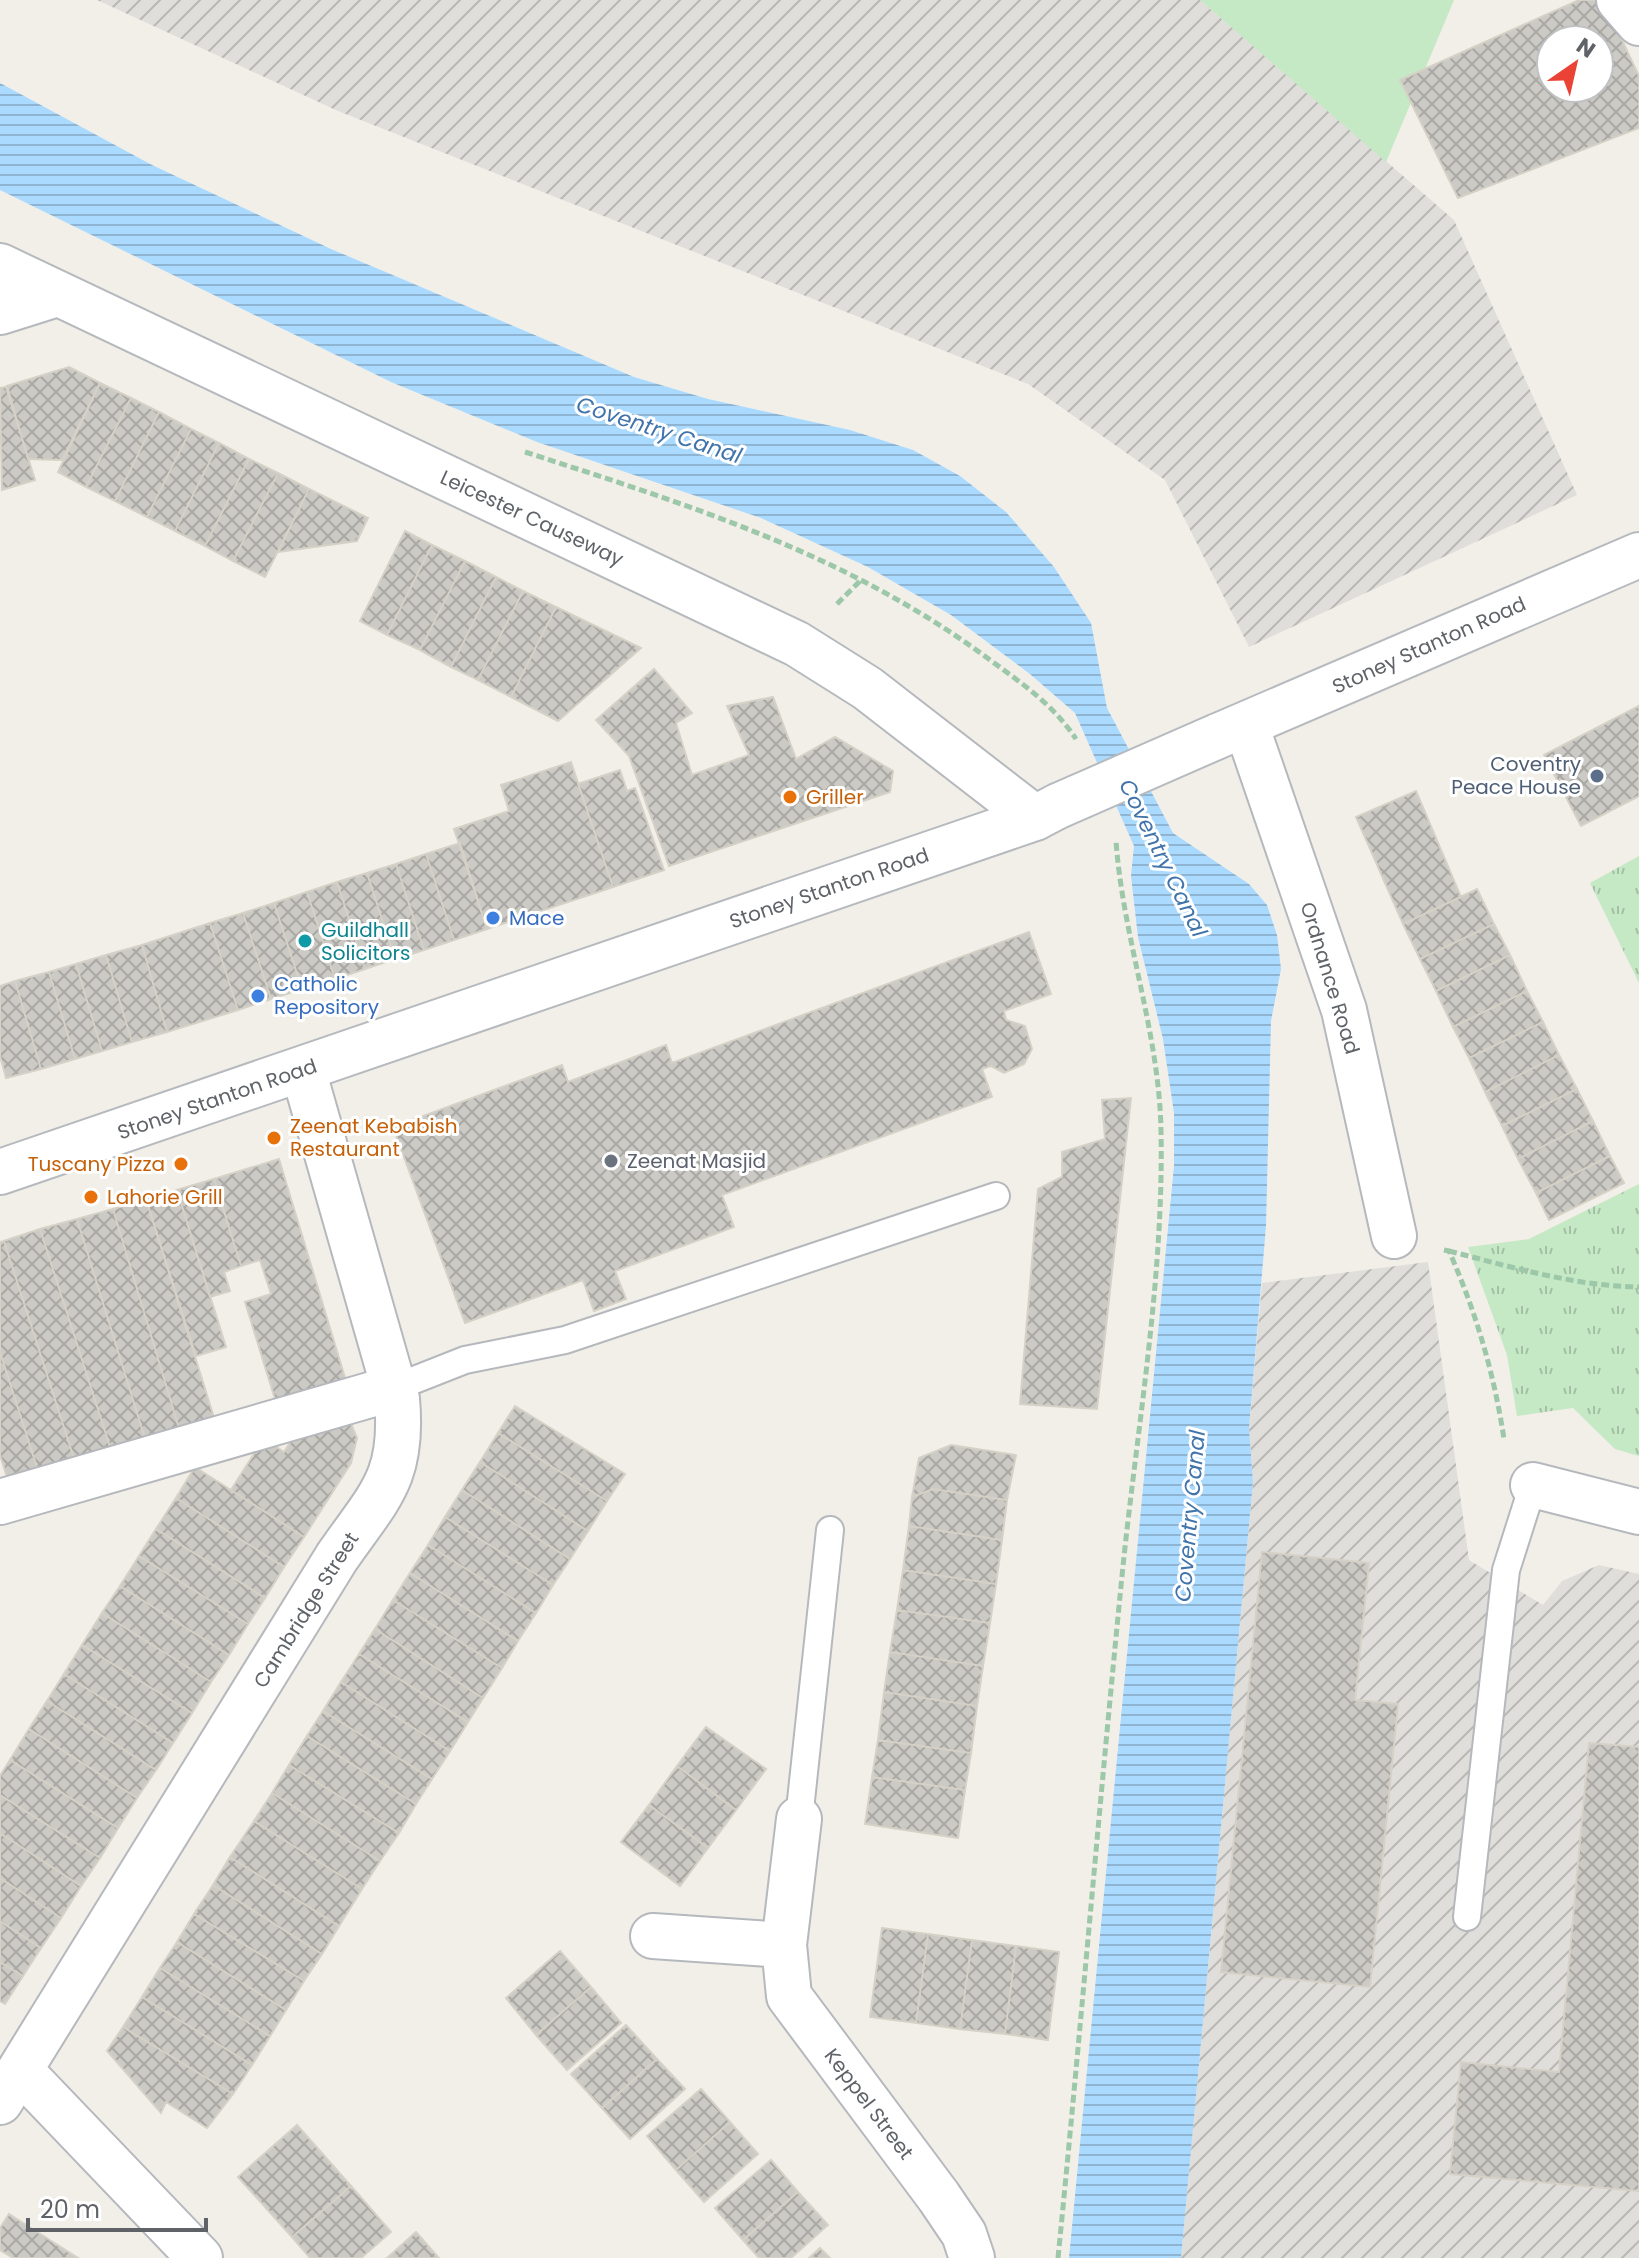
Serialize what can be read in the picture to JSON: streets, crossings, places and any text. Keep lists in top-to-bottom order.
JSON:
{
  "streets": {
    "street": [
      "Leicester Causeway",
      "Stoney Stanton Road",
      "Ordnance Road",
      "Cambridge Street",
      "Keppel Street"
    ]
  },
  "crossings": [
    ["Leicester Causeway", "Stoney Stanton Road"],
    ["Stoney Stanton Road", "Ordnance Road"],
    ["Stoney Stanton Road", "Cambridge Street"]
  ],
  "water": ["Coventry Canal"],
  "places": [
    "Coventry Peace House",
    "Griller",
    "Mace",
    "Guildhall Solicitors",
    "Catholic Repository",
    "Zeenat Kebabish Restaurant",
    "Zeenat Masjid",
    "Tuscany Pizza",
    "Lahorie Grill"
  ],
  "scale_bar": "20 m",
  "north": "top right"
}
